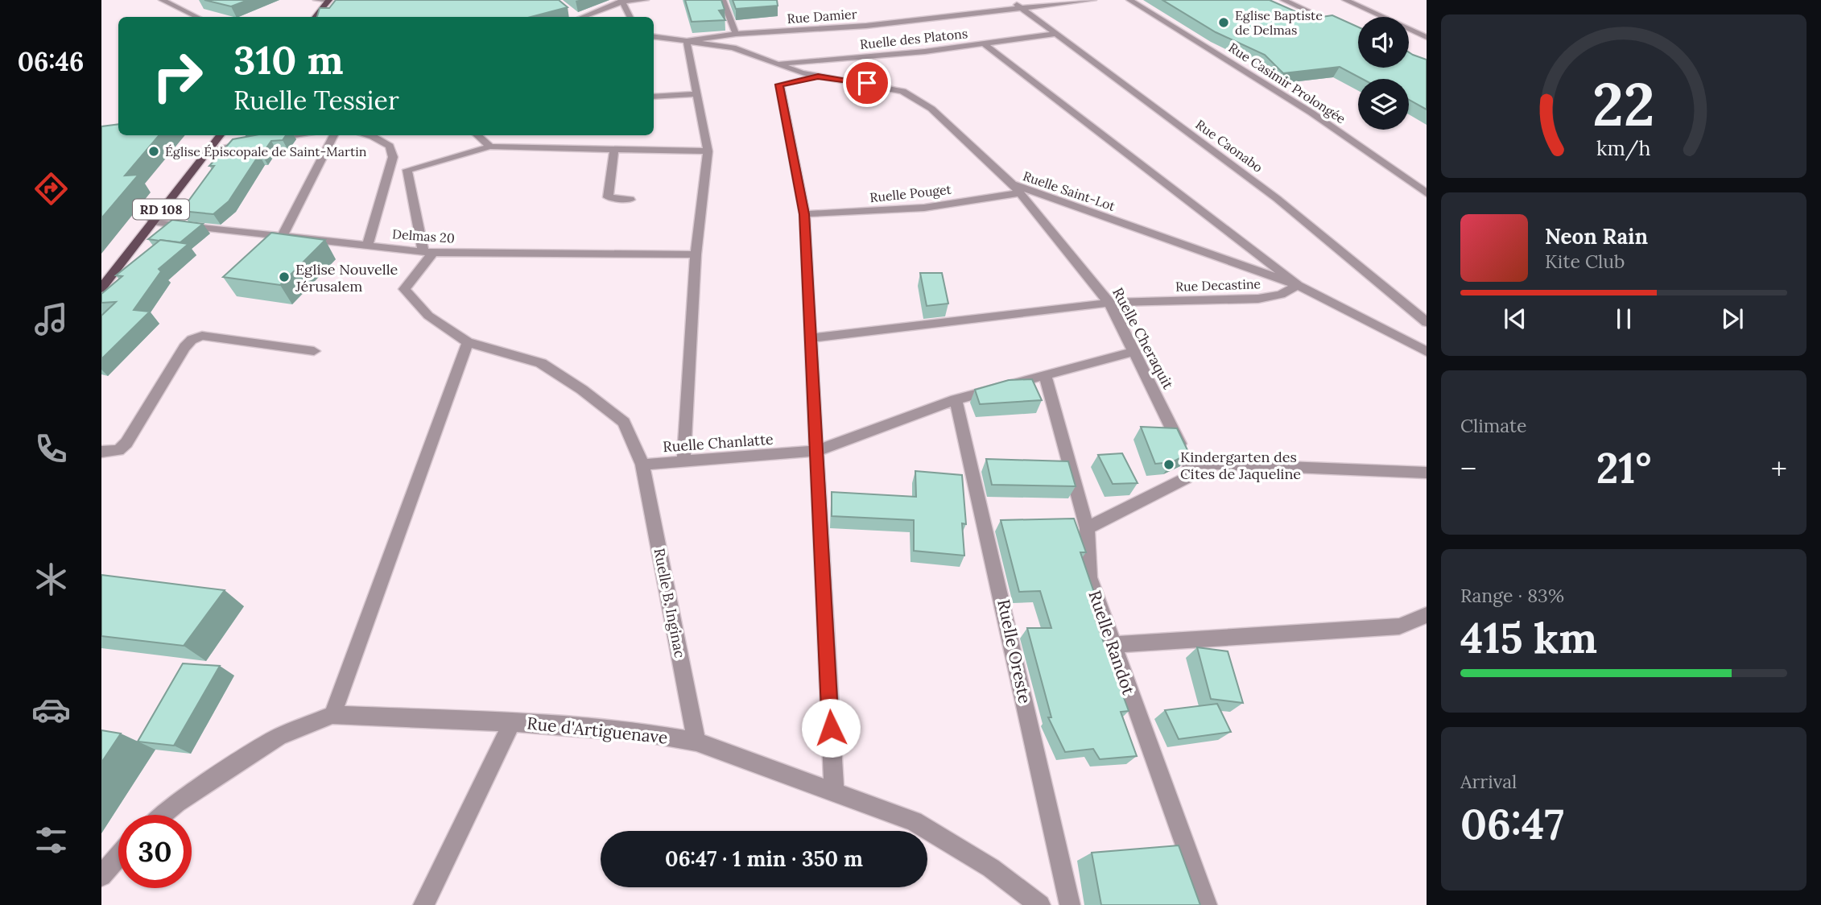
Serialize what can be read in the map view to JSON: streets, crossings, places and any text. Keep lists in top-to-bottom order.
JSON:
{
  "streets": {
    "main road": ["RD 108"],
    "street": [
      "Rue Damier",
      "Ruelle des Platons",
      "Rue Casimir Prolongée",
      "Rue Caonabo",
      "Ruelle Saint-Lot",
      "Ruelle Pouget",
      "Delmas 20",
      "Rue Decastine",
      "Ruelle Cheraquit",
      "Ruelle Chanlatte",
      "Ruelle B. Inginac",
      "Ruelle Randot",
      "Ruelle Oreste",
      "Rue d'Artiguenave"
    ]
  },
  "crossings": [
    ["Rue Damier", "Rue Caonabo"],
    ["Rue Damier", "Ruelle Saint-Lot"],
    ["Ruelle des Platons", "Rue Caonabo"],
    ["Ruelle des Platons", "Ruelle Saint-Lot"],
    ["Ruelle des Platons", "Rue Decastine"],
    ["Ruelle Saint-Lot", "Ruelle Pouget"],
    ["Ruelle Saint-Lot", "Rue Decastine"],
    ["Ruelle Saint-Lot", "Ruelle Cheraquit"],
    ["Ruelle Pouget", "Ruelle Cheraquit"],
    ["RD 108", "Delmas 20"],
    ["Rue Decastine", "Ruelle Cheraquit"],
    ["Ruelle Cheraquit", "Ruelle Chanlatte"],
    ["Ruelle Chanlatte", "Ruelle B. Inginac"],
    ["Ruelle Chanlatte", "Ruelle Randot"],
    ["Ruelle Chanlatte", "Ruelle Oreste"],
    ["Ruelle B. Inginac", "Rue d'Artiguenave"]
  ],
  "places": [
    "Eglise Baptiste de Delmas",
    "Église Épiscopale de Saint-Martin",
    "Eglise Nouvelle Jérusalem",
    "Kindergarten des Cites de Jaqueline"
  ],
  "page": {
    "tabs": "06:46",
    "turn": ["310 m", "Ruelle Tessier"],
    "song": ["Neon Rain", "Kite Club"],
    "tile": [
      "Climate",
      ["Range · 83%", "415 km"],
      ["Arrival", "06:47"]
    ],
    "heat": ["−", "21°", "+"],
    "limit": "30",
    "trip": "06:47 · 1 min · 350 m",
    "gauge": ["22", "km/h"]
  }
}
